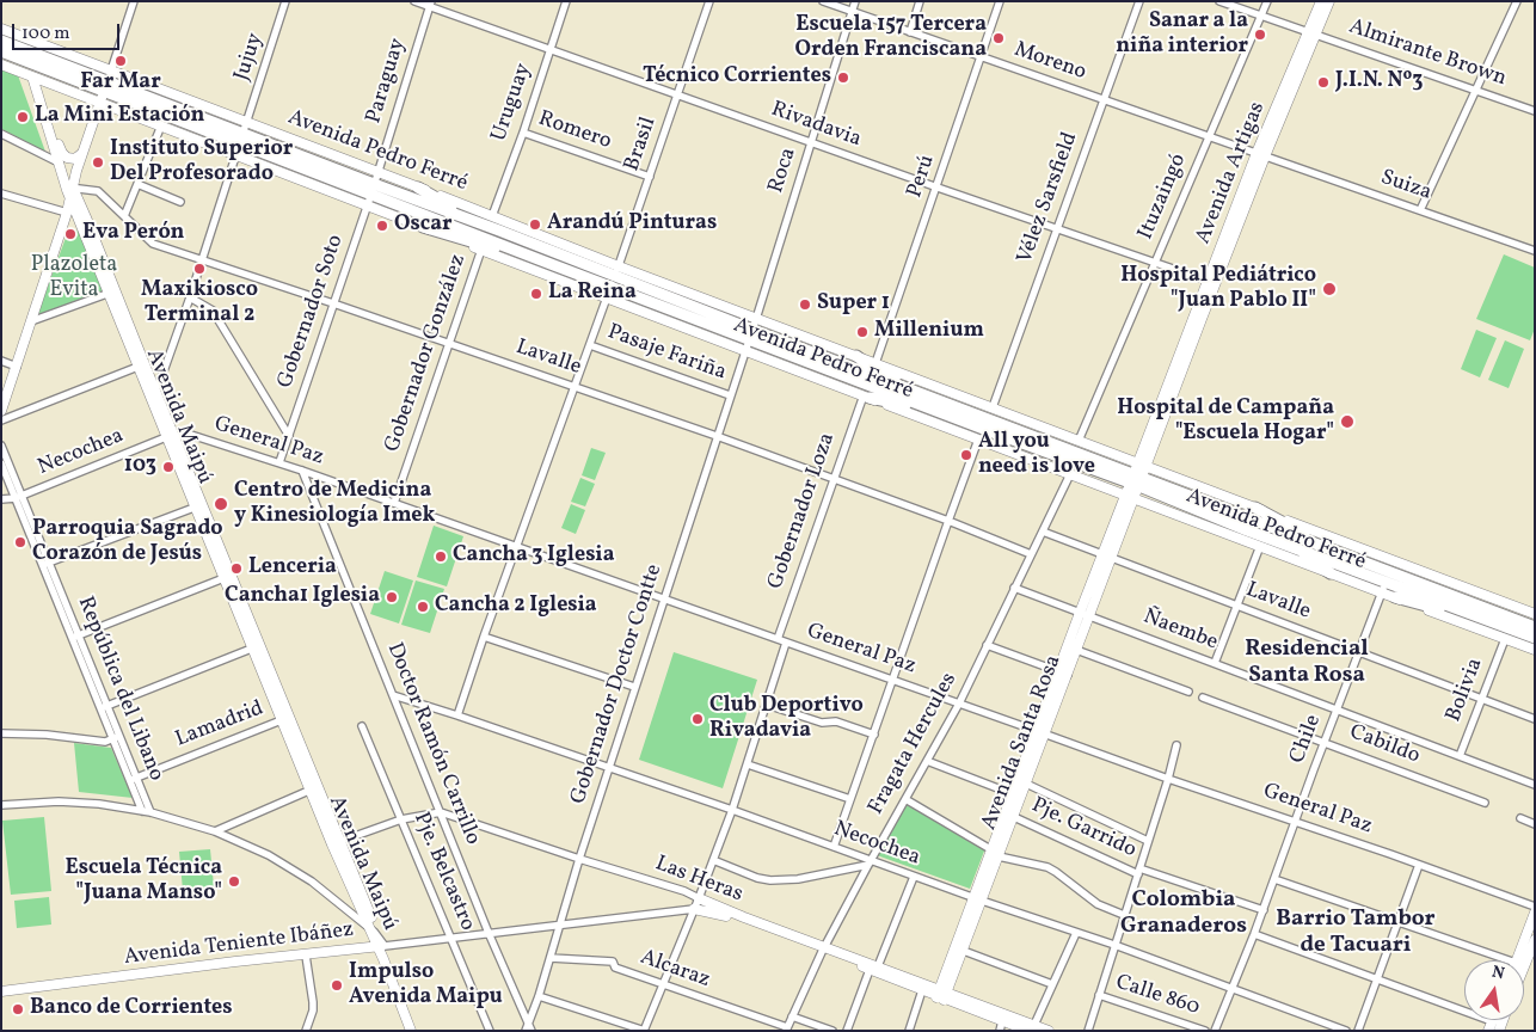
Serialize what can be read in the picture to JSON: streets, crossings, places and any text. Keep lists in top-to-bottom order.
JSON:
{
  "streets": {
    "highway": ["Avenida Pedro Ferré"],
    "main road": [
      "Avenida Artigas",
      "Avenida Maipú",
      "Avenida Santa Rosa",
      "Las Heras",
      "Avenida Teniente Ibáñez"
    ],
    "street": [
      "Almirante Brown",
      "Jujuy",
      "Moreno",
      "Paraguay",
      "Uruguay",
      "Rivadavia",
      "Romero",
      "Brasil",
      "Roca",
      "Perú",
      "Suiza",
      "Ituzaingó",
      "Vélez Sarsfield",
      "Gobernador Soto",
      "Gobernador González",
      "Pasaje Fariña",
      "Lavalle",
      "General Paz",
      "Necochea",
      "Gobernador Loza",
      "Ñaembe",
      "Gobernador Doctor Contte",
      "República del Libano",
      "Bolivia",
      "Lamadrid",
      "Chile",
      "Doctor Ramón Carrillo",
      "Fragata Hercules",
      "Cabildo",
      "Pje. Garrido",
      "Pje. Belcastro",
      "Alcaraz",
      "Calle 860"
    ]
  },
  "crossings": [
    ["Almirante Brown", "Avenida Artigas"],
    ["Almirante Brown", "Ituzaingó"],
    ["Jujuy", "Avenida Pedro Ferré"],
    ["Jujuy", "Lavalle"],
    ["Jujuy", "Avenida Maipú"],
    ["Moreno", "Roca"],
    ["Moreno", "Avenida Artigas"],
    ["Moreno", "Perú"],
    ["Moreno", "Suiza"],
    ["Moreno", "Ituzaingó"],
    ["Moreno", "Vélez Sarsfield"],
    ["Paraguay", "Rivadavia"],
    ["Paraguay", "Avenida Pedro Ferré"],
    ["Paraguay", "Gobernador Soto"],
    ["Uruguay", "Rivadavia"],
    ["Uruguay", "Romero"],
    ["Uruguay", "Avenida Pedro Ferré"],
    ["Rivadavia", "Brasil"],
    ["Rivadavia", "Roca"],
    ["Rivadavia", "Avenida Artigas"],
    ["Rivadavia", "Perú"],
    ["Rivadavia", "Ituzaingó"],
    ["Rivadavia", "Vélez Sarsfield"],
    ["Romero", "Brasil"],
    ["Brasil", "Avenida Pedro Ferré"],
    ["Brasil", "Pasaje Fariña"],
    ["Brasil", "Lavalle"],
    ["Brasil", "General Paz"],
    ["Brasil", "Necochea"],
    ["Avenida Pedro Ferré", "Roca"],
    ["Avenida Pedro Ferré", "Avenida Artigas"],
    ["Avenida Pedro Ferré", "Perú"],
    ["Avenida Pedro Ferré", "Ituzaingó"],
    ["Avenida Pedro Ferré", "Vélez Sarsfield"],
    ["Avenida Pedro Ferré", "Gobernador Soto"],
    ["Avenida Pedro Ferré", "Gobernador González"],
    ["Avenida Pedro Ferré", "Avenida Maipú"],
    ["Avenida Pedro Ferré", "Gobernador Loza"],
    ["Avenida Pedro Ferré", "Gobernador Doctor Contte"],
    ["Avenida Pedro Ferré", "Bolivia"],
    ["Avenida Pedro Ferré", "Chile"],
    ["Avenida Pedro Ferré", "Avenida Santa Rosa"],
    ["Avenida Pedro Ferré", "Fragata Hercules"],
    ["Roca", "Gobernador Doctor Contte"],
    ["Avenida Artigas", "Suiza"],
    ["Avenida Artigas", "Avenida Santa Rosa"],
    ["Gobernador Soto", "Lavalle"],
    ["Gobernador Soto", "General Paz"],
    ["Gobernador González", "Lavalle"],
    ["Gobernador González", "General Paz"],
    ["Pasaje Fariña", "Gobernador Doctor Contte"],
    ["Lavalle", "Avenida Maipú"],
    ["Lavalle", "Gobernador Loza"],
    ["Lavalle", "Gobernador Doctor Contte"],
    ["Lavalle", "Bolivia"],
    ["Lavalle", "Chile"],
    ["Lavalle", "Avenida Santa Rosa"],
    ["Lavalle", "Fragata Hercules"],
    ["Avenida Maipú", "General Paz"],
    ["Avenida Maipú", "Necochea"],
    ["Avenida Maipú", "Lamadrid"],
    ["Avenida Maipú", "Las Heras"],
    ["Avenida Maipú", "Avenida Teniente Ibáñez"],
    ["General Paz", "Necochea"],
    ["General Paz", "Gobernador Loza"],
    ["General Paz", "Gobernador Doctor Contte"],
    ["General Paz", "Chile"],
    ["General Paz", "Avenida Santa Rosa"],
    ["General Paz", "Doctor Ramón Carrillo"],
    ["General Paz", "Fragata Hercules"],
    ["Necochea", "Gobernador Doctor Contte"],
    ["Necochea", "República del Libano"],
    ["Necochea", "Chile"],
    ["Necochea", "Avenida Santa Rosa"],
    ["Necochea", "Doctor Ramón Carrillo"],
    ["Necochea", "Fragata Hercules"],
    ["Ñaembe", "Bolivia"],
    ["Ñaembe", "Chile"],
    ["Ñaembe", "Avenida Santa Rosa"],
    ["Ñaembe", "Fragata Hercules"],
    ["Gobernador Doctor Contte", "Doctor Ramón Carrillo"],
    ["Gobernador Doctor Contte", "Las Heras"],
    ["Gobernador Doctor Contte", "Avenida Teniente Ibáñez"],
    ["Gobernador Doctor Contte", "Alcaraz"],
    ["República del Libano", "Lamadrid"],
    ["Chile", "Cabildo"],
    ["Chile", "Pje. Garrido"],
    ["Avenida Santa Rosa", "Pje. Garrido"],
    ["Avenida Santa Rosa", "Las Heras"],
    ["Doctor Ramón Carrillo", "Las Heras"],
    ["Doctor Ramón Carrillo", "Avenida Teniente Ibáñez"],
    ["Fragata Hercules", "Pje. Garrido"],
    ["Fragata Hercules", "Las Heras"],
    ["Fragata Hercules", "Alcaraz"],
    ["Pje. Belcastro", "Las Heras"],
    ["Pje. Belcastro", "Avenida Teniente Ibáñez"],
    ["Las Heras", "Avenida Teniente Ibáñez"]
  ],
  "districts": ["Residencial Santa Rosa", "Colombia Granaderos", "Barrio Tambor de Tacuari"],
  "parks": ["Plazoleta Evita"],
  "places": [
    "Sanar a la niña interior",
    "Escuela 157 Tercera Orden Franciscana",
    "Far Mar",
    "Técnico Corrientes",
    "J.I.N. Nº3",
    "La Mini Estación",
    "Instituto Superior Del Profesorado",
    "Arandú Pinturas",
    "Oscar",
    "Eva Perón",
    "Maxikiosco Terminal 2",
    "Hospital Pediátrico \"Juan Pablo II\"",
    "La Reina",
    "Super 1",
    "Millenium",
    "Hospital de Campaña \"Escuela Hogar\"",
    "All you need is love",
    "103",
    "Centro de Medicina y Kinesiología Imek",
    "Parroquia Sagrado Corazón de Jesús",
    "Cancha 3 Iglesia",
    "Lenceria",
    "Cancha1 Iglesia",
    "Cancha 2 Iglesia",
    "Club Deportivo Rivadavia",
    "Escuela Técnica \"Juana Manso\"",
    "Impulso Avenida Maipu",
    "Banco de Corrientes"
  ],
  "scale_bar": "100 m",
  "north": "top"
}
